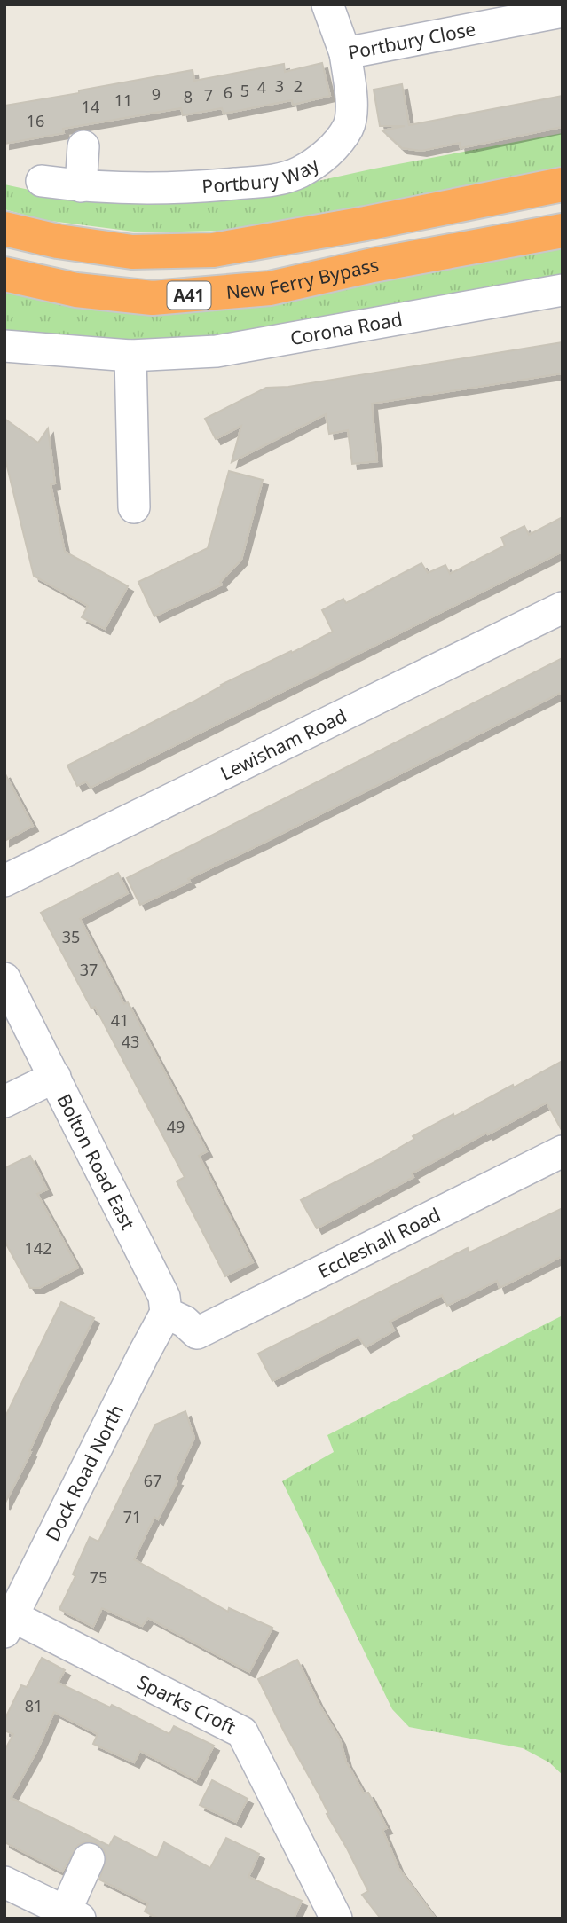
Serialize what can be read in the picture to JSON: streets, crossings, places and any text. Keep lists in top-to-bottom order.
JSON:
{
  "streets": {
    "highway": ["New Ferry Bypass", "A41"],
    "street": [
      "Portbury Close",
      "Portbury Way",
      "Corona Road",
      "Lewisham Road",
      "Bolton Road East",
      "Eccleshall Road",
      "Dock Road North",
      "Sparks Croft"
    ]
  },
  "crossings": [
    ["Portbury Close", "Portbury Way"],
    ["Bolton Road East", "Eccleshall Road"],
    ["Bolton Road East", "Dock Road North"],
    ["Eccleshall Road", "Dock Road North"],
    ["Dock Road North", "Sparks Croft"]
  ],
  "house_numbers": [
    "3",
    "2",
    "4",
    "5",
    "6",
    "9",
    "7",
    "8",
    "11",
    "14",
    "16",
    "35",
    "37",
    "41",
    "43",
    "49",
    "142",
    "67",
    "71",
    "75",
    "81"
  ]
}
